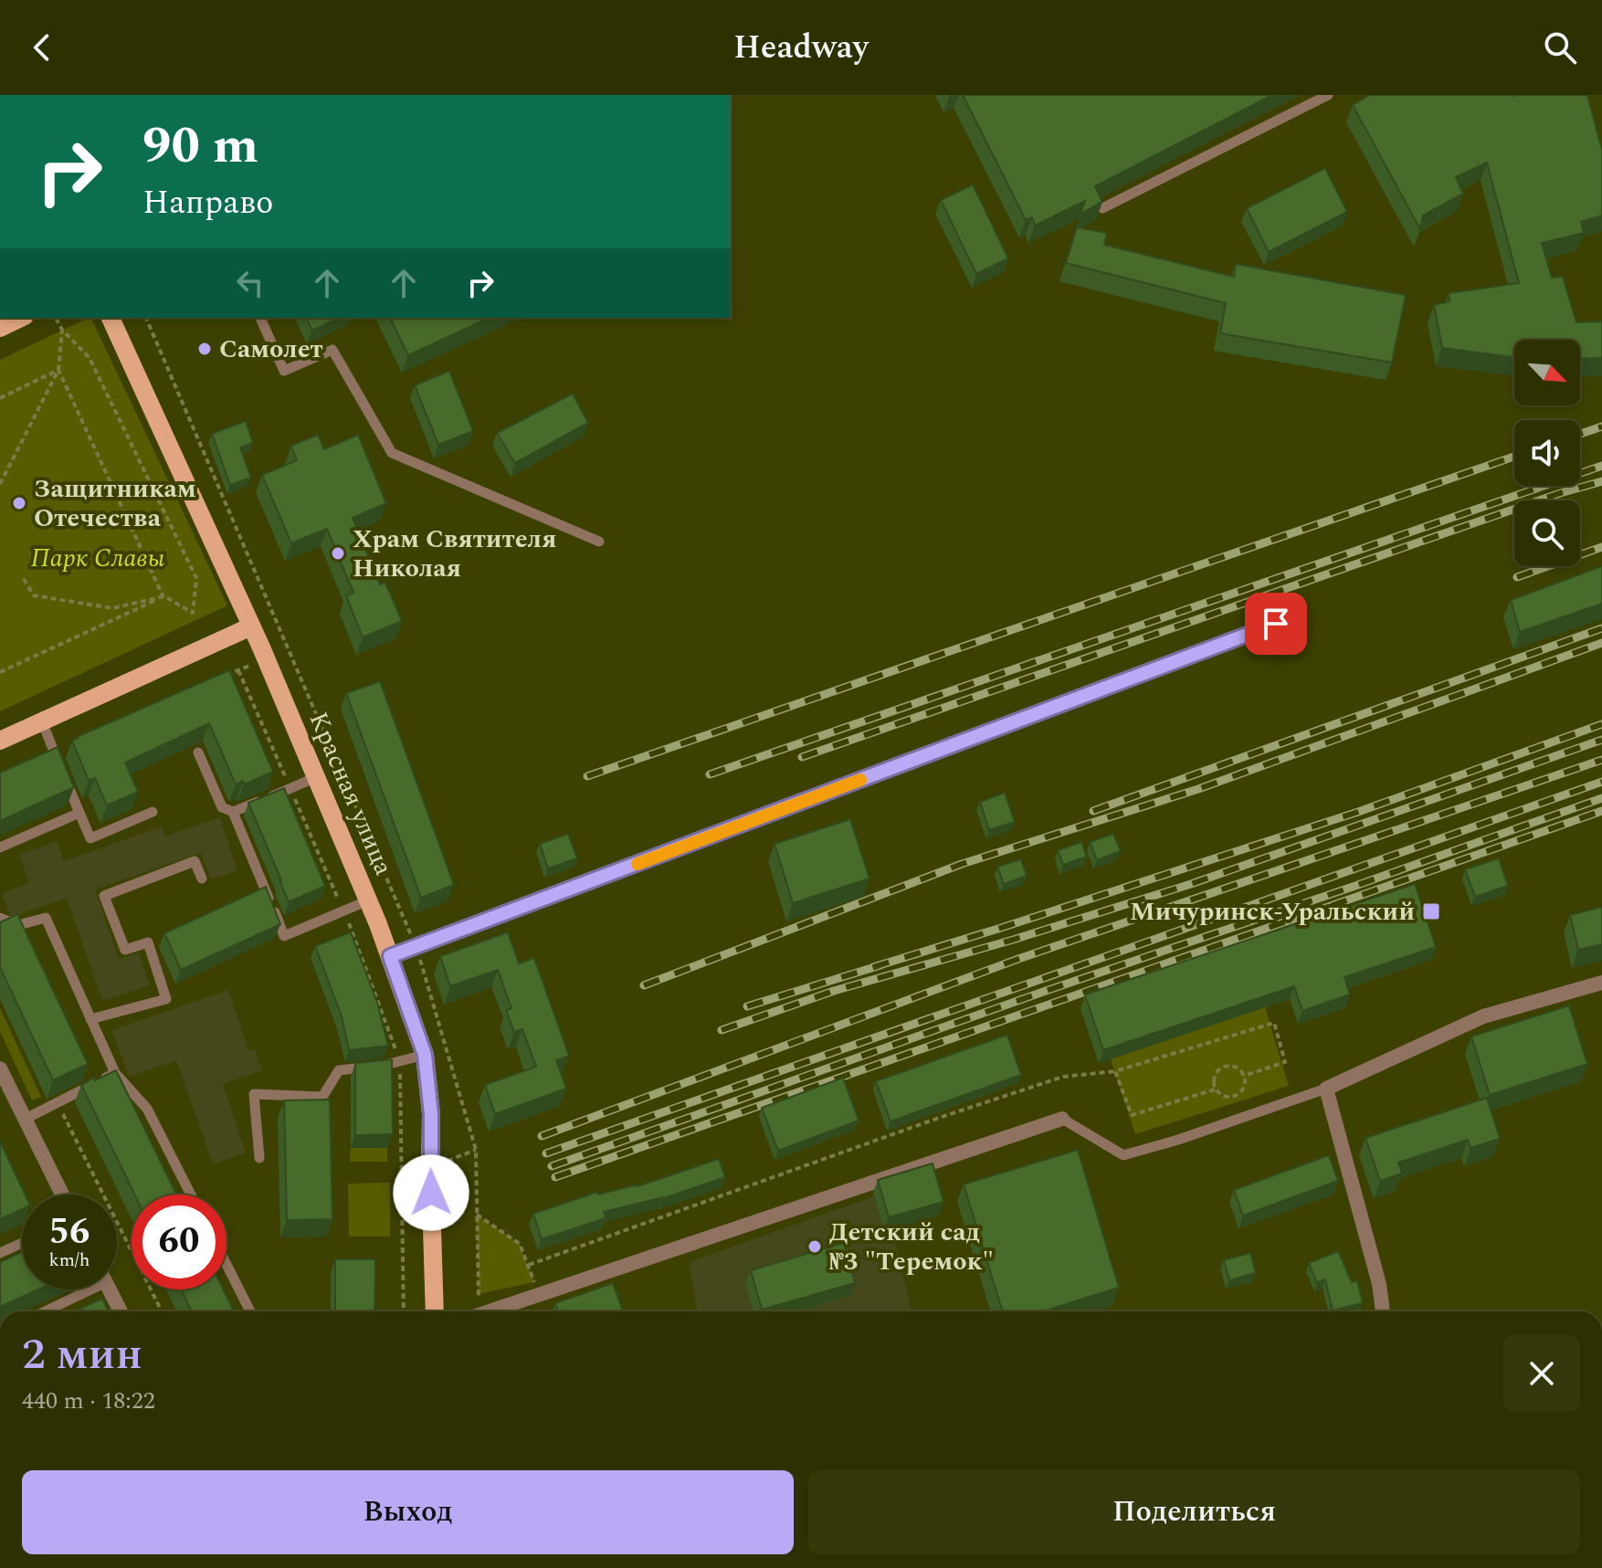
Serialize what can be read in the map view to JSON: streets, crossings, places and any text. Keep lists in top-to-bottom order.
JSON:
{
  "streets": {
    "main road": ["Красная улица"]
  },
  "parks": ["Парк Славы"],
  "places": {
    "other": [
      "Самолет",
      "Защитникам Отечества",
      "Храм Святителя Николая",
      "Детский сад №3 \"Теремок\""
    ],
    "transit": ["Мичуринск-Уральский"]
  },
  "north": "bottom right",
  "page": {
    "header": "Headway",
    "turn": ["90 m", "Направо"],
    "speed": "56 km/h",
    "limit": "60",
    "heading": ["2 мин", "440 m · 18:22"],
    "buttons": ["Выход", "Поделиться"]
  }
}
